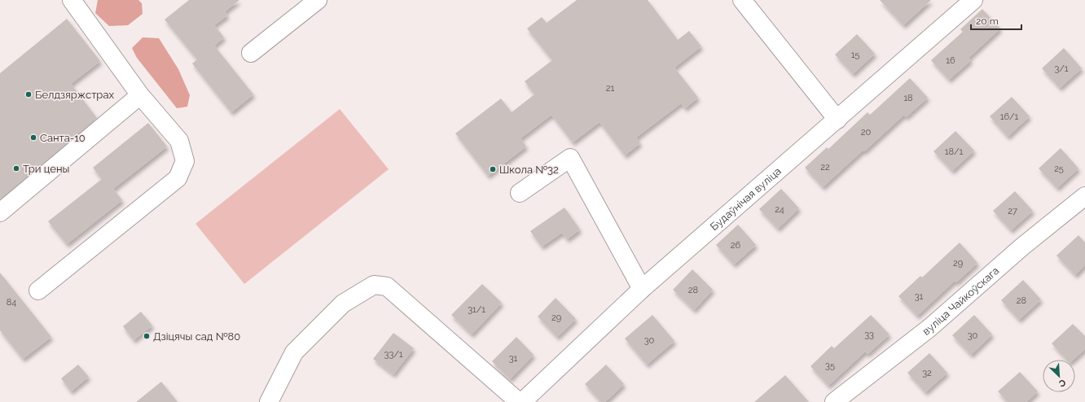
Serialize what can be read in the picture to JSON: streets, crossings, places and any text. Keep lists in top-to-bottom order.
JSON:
{
  "streets": {
    "street": ["Будаўнічая вуліца", "вуліца Чайкоўскага"]
  },
  "places": [
    "Белдзяржстрах",
    "Санта-10",
    "Три цены",
    "Школа №32",
    "Дзіцячы сад №80"
  ],
  "house_numbers": [
    "15",
    "16",
    "3/1",
    "21",
    "18",
    "16/1",
    "20",
    "18/1",
    "22",
    "25",
    "24",
    "27",
    "26",
    "29",
    "28",
    "31",
    "28",
    "84",
    "31/1",
    "29",
    "33",
    "30",
    "30",
    "33/1",
    "31",
    "35",
    "32"
  ],
  "scale_bar": "20 m",
  "north": "bottom right"
}
